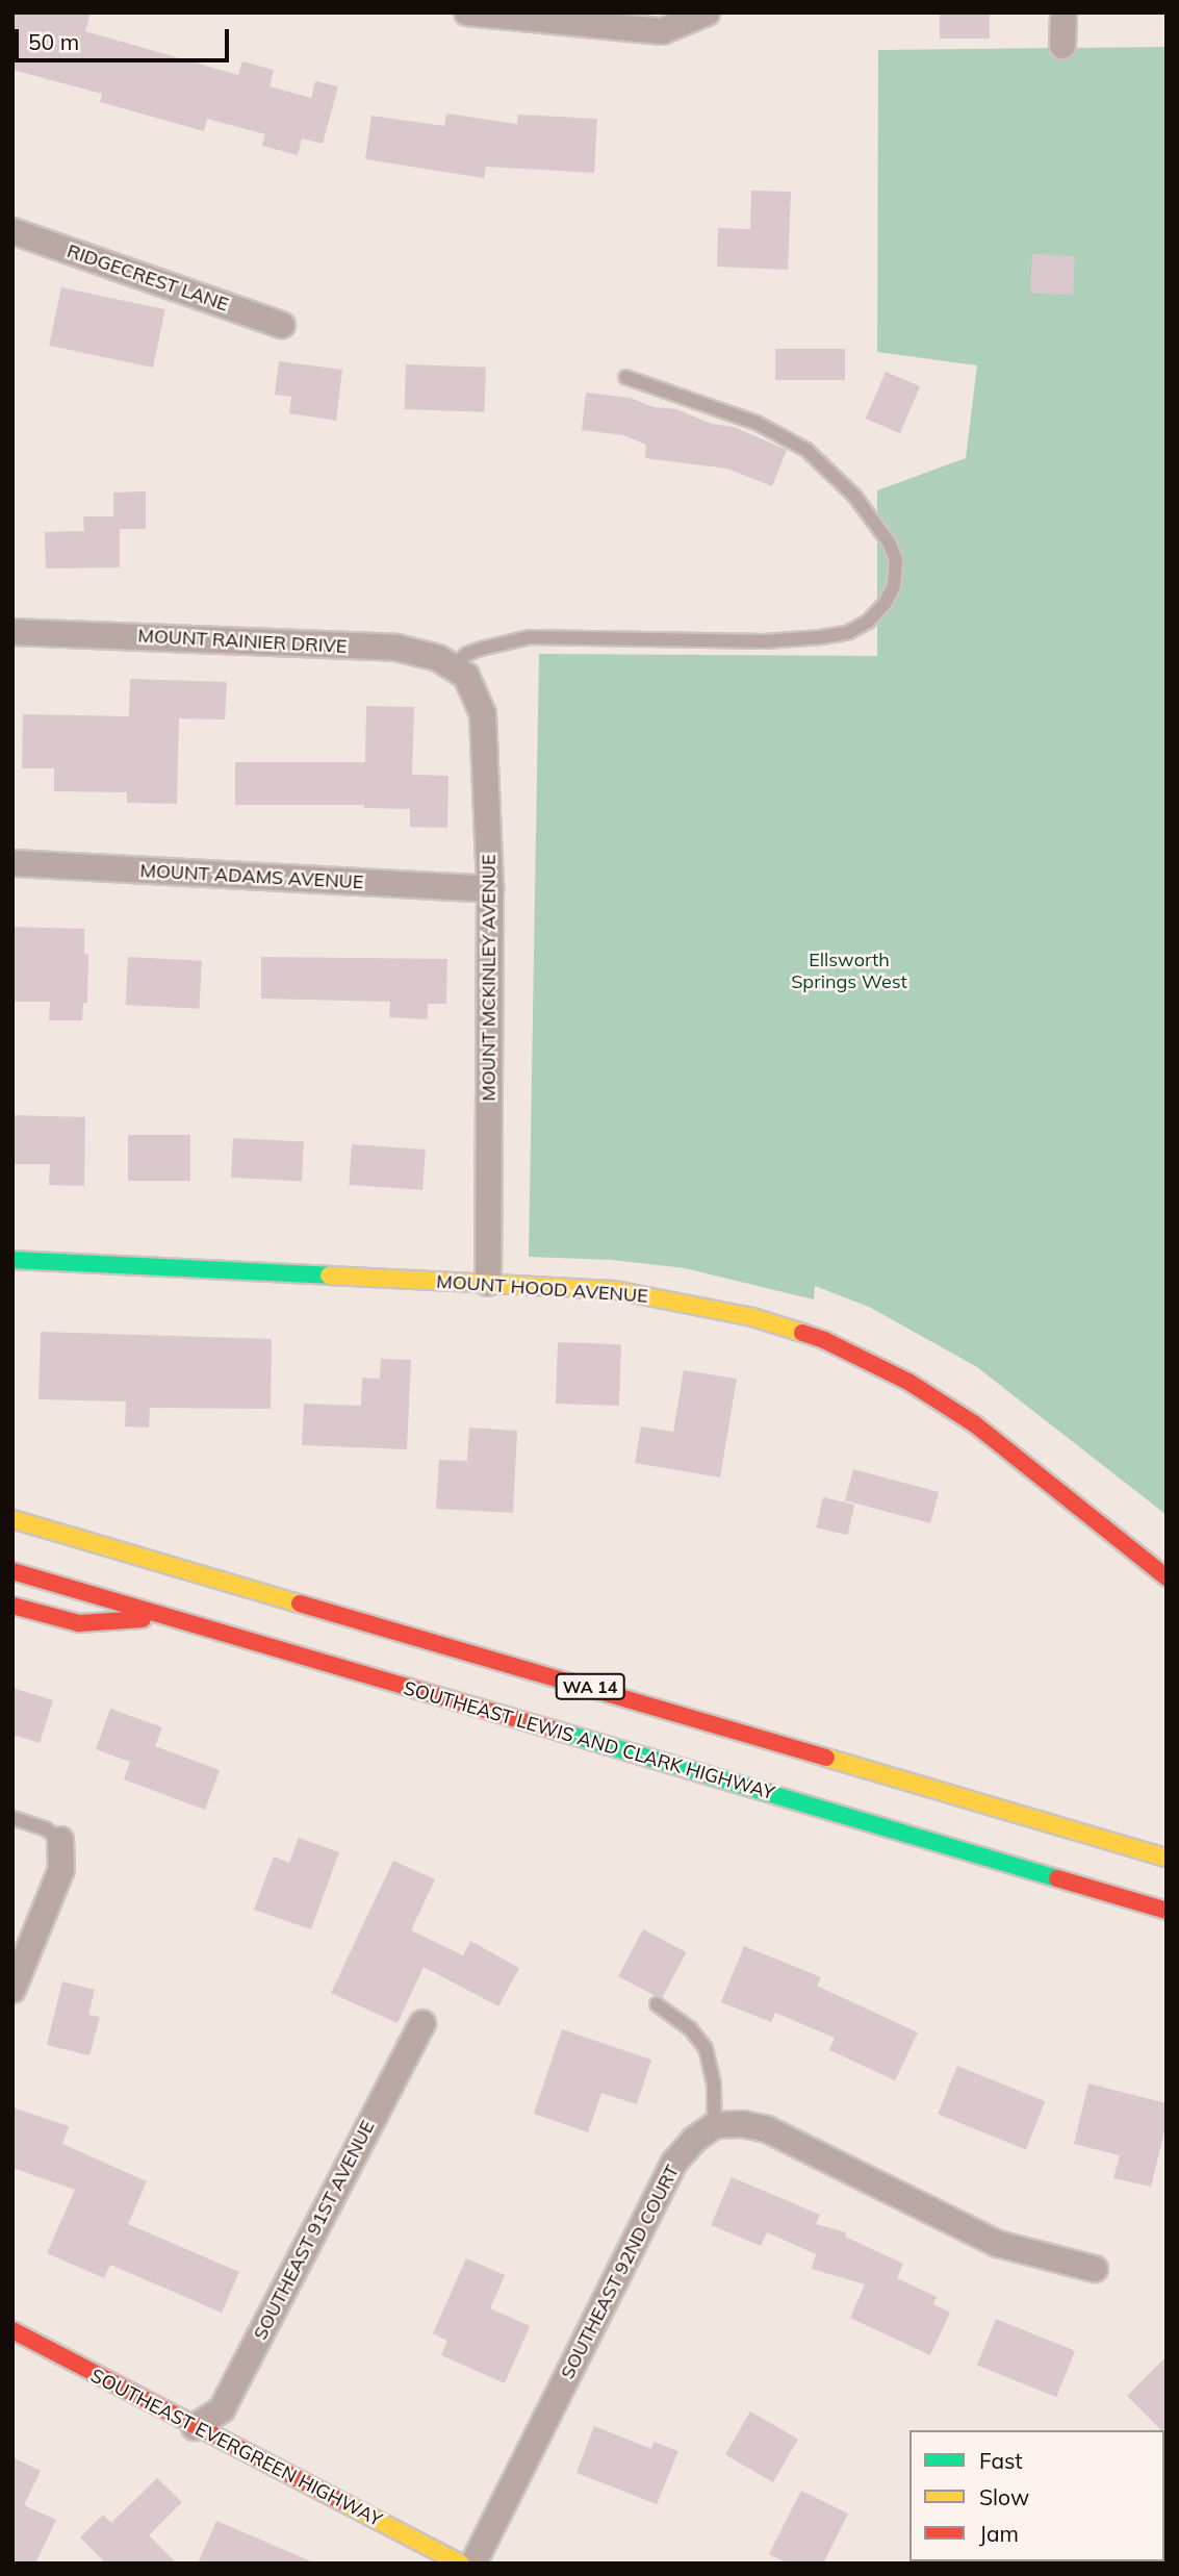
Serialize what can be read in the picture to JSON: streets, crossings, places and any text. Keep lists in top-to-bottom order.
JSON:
{
  "streets": {
    "main road": [
      "MOUNT HOOD AVENUE",
      "WA 14",
      "SOUTHEAST LEWIS AND CLARK HIGHWAY",
      "SOUTHEAST EVERGREEN HIGHWAY"
    ],
    "street": [
      "RIDGECREST LANE",
      "MOUNT RAINIER DRIVE",
      "MOUNT ADAMS AVENUE",
      "MOUNT MCKINLEY AVENUE",
      "SOUTHEAST 91ST AVENUE",
      "SOUTHEAST 92ND COURT"
    ]
  },
  "crossings": [
    ["MOUNT RAINIER DRIVE", "MOUNT MCKINLEY AVENUE"],
    ["MOUNT ADAMS AVENUE", "MOUNT MCKINLEY AVENUE"],
    ["MOUNT MCKINLEY AVENUE", "MOUNT HOOD AVENUE"],
    ["SOUTHEAST 91ST AVENUE", "SOUTHEAST EVERGREEN HIGHWAY"]
  ],
  "parks": ["Ellsworth Springs West"],
  "legend": ["Fast", "Slow", "Jam"],
  "scale_bar": "50 m"
}
